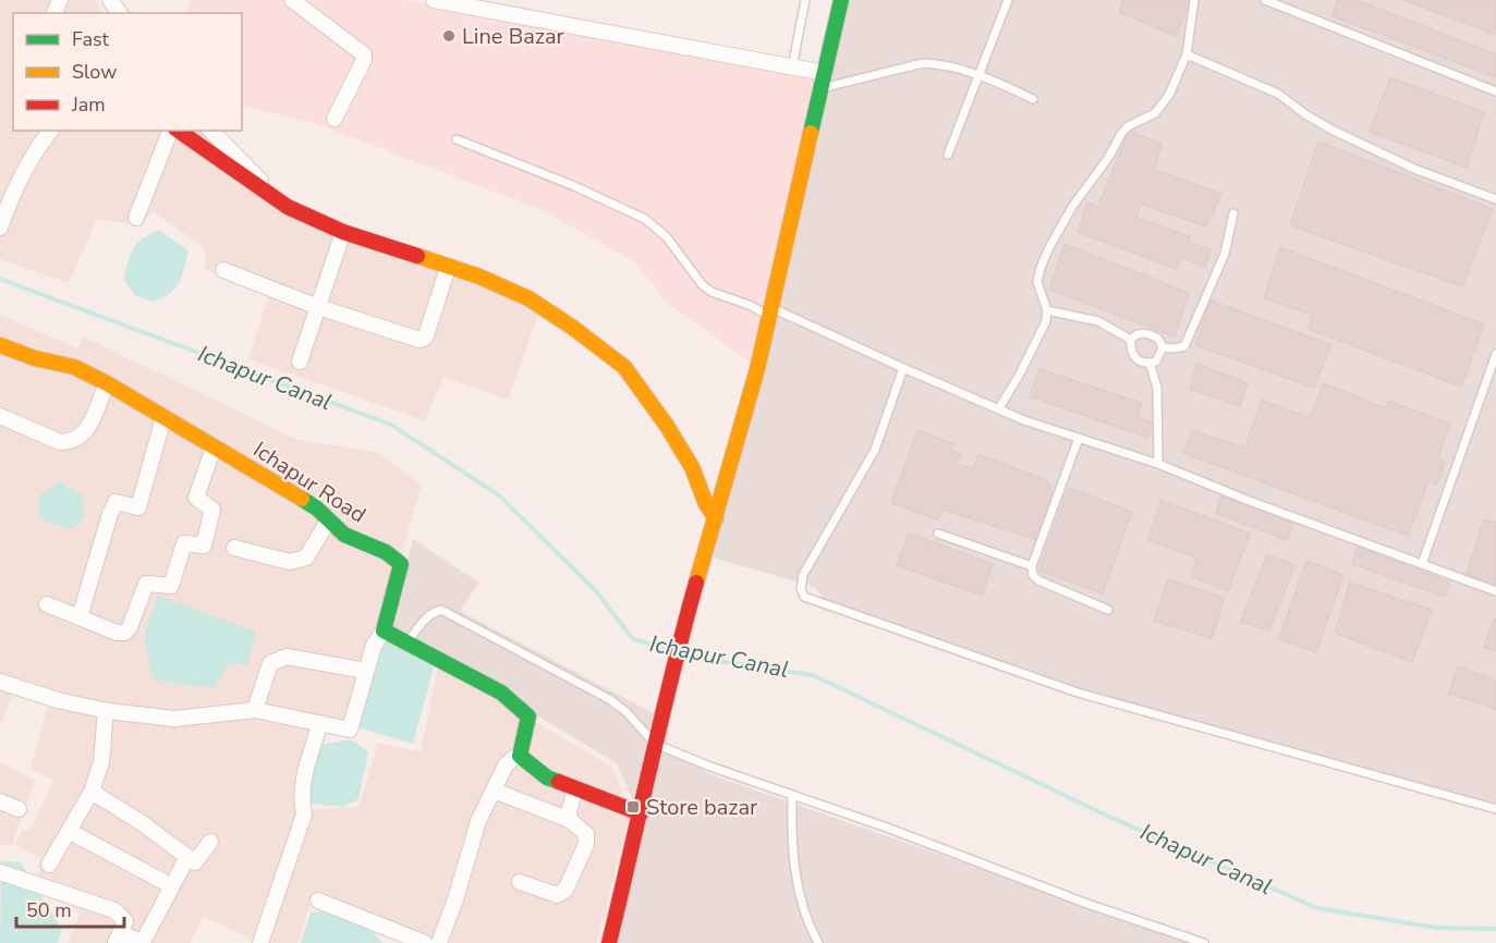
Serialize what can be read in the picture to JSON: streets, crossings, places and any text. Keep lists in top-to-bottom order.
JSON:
{
  "streets": {
    "street": ["Ichapur Road"]
  },
  "water": ["Ichapur Canal"],
  "places": {
    "other": ["Line Bazar"],
    "transit": ["Store bazar"]
  },
  "legend": ["Fast", "Slow", "Jam"],
  "scale_bar": "50 m"
}
